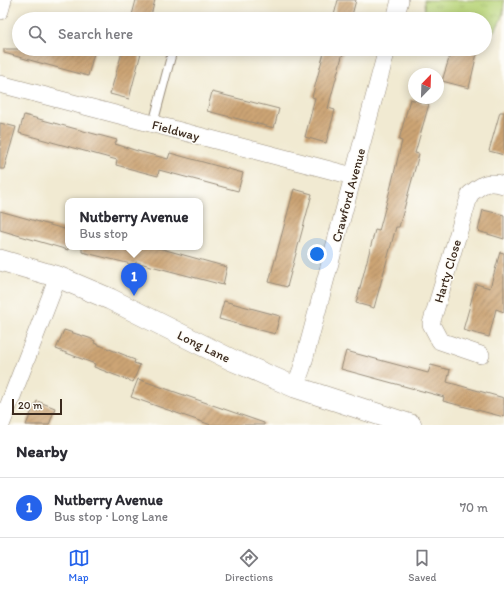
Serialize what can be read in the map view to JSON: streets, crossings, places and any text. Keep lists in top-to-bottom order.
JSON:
{
  "streets": {
    "street": [
      "Fieldway",
      "Crawford Avenue",
      "Harty Close",
      "Long Lane"
    ]
  },
  "crossings": [
    ["Fieldway", "Crawford Avenue"],
    ["Crawford Avenue", "Long Lane"]
  ],
  "scale_bar": "20 m",
  "north": "top right",
  "page": {
    "search": "Search here",
    "popup": ["Nutberry Avenue", "Bus stop"],
    "pins": "1",
    "scale": "20 m",
    "heading": "Nearby",
    "list": [
      {
        "mark": "1",
        "name": "Nutberry Avenue",
        "note": "Bus stop · Long Lane",
        "value": "70 m"
      }
    ],
    "nav": ["Map", "Directions", "Saved"]
  }
}
